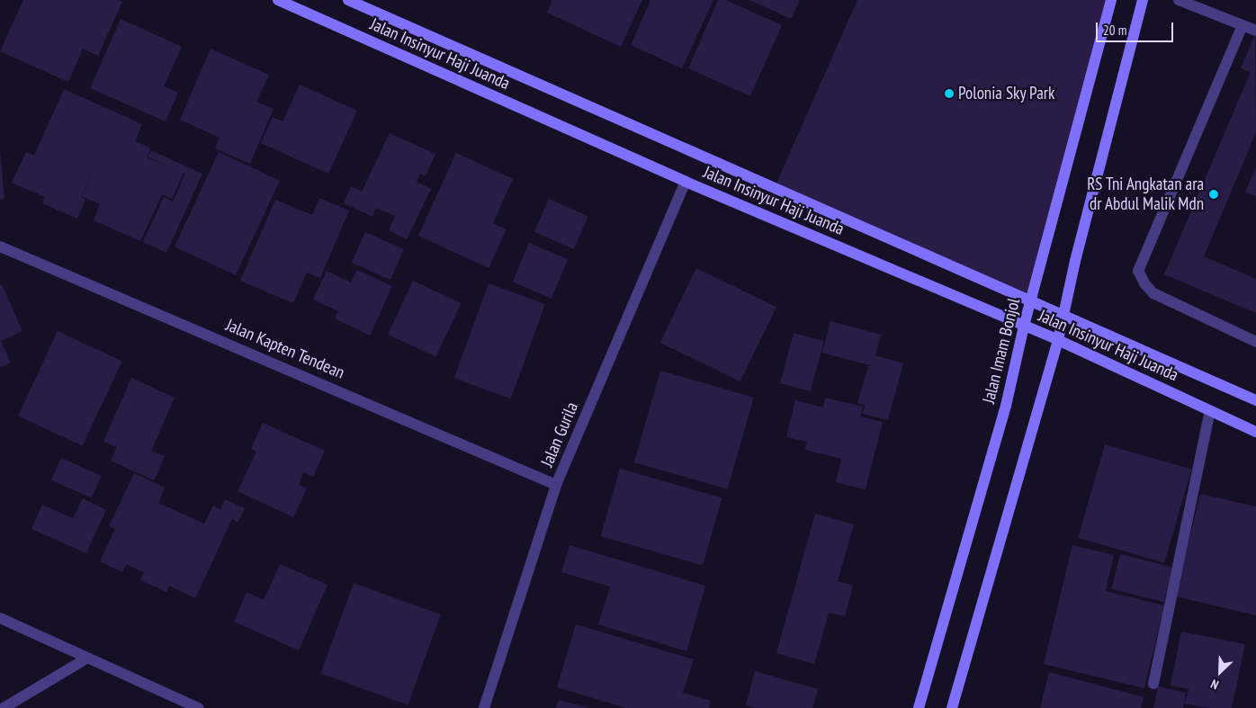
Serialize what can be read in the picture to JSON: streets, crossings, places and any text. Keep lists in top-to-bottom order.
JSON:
{
  "streets": {
    "main road": ["Jalan Insinyur Haji Juanda", "Jalan Imam Bonjol"],
    "street": ["Jalan Kapten Tendean", "Jalan Gurila"]
  },
  "crossings": [
    ["Jalan Insinyur Haji Juanda", "Jalan Imam Bonjol"],
    ["Jalan Insinyur Haji Juanda", "Jalan Gurila"],
    ["Jalan Kapten Tendean", "Jalan Gurila"]
  ],
  "places": ["Polonia Sky Park", "RS Tni Angkatan ara dr Abdul Malik Mdn"],
  "scale_bar": "20 m",
  "north": "bottom left"
}
